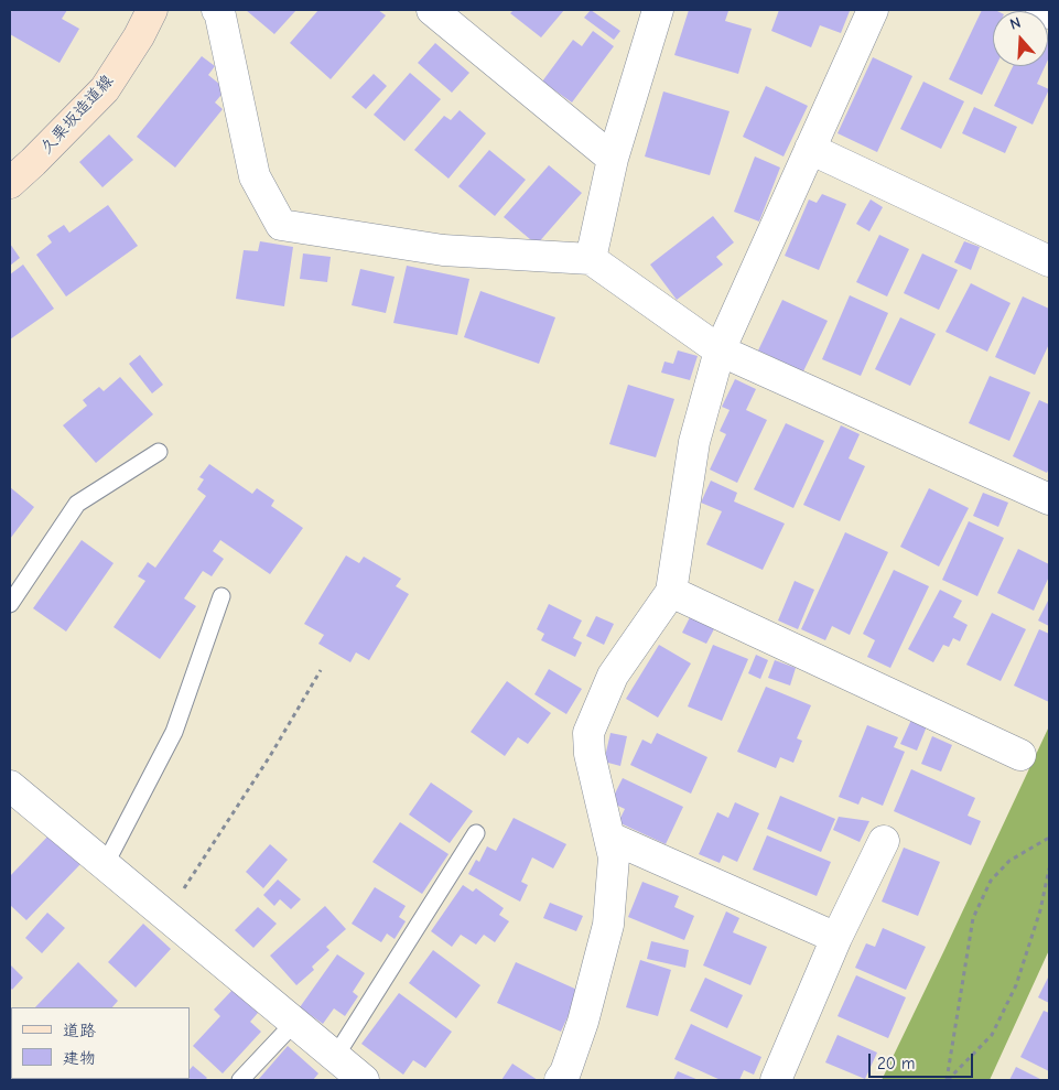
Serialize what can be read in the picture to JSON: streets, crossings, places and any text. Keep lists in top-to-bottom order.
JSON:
{
  "streets": {
    "main road": ["久栗坂造道線"]
  },
  "legend": ["道路", "建物"],
  "scale_bar": "20 m",
  "north": "top"
}
